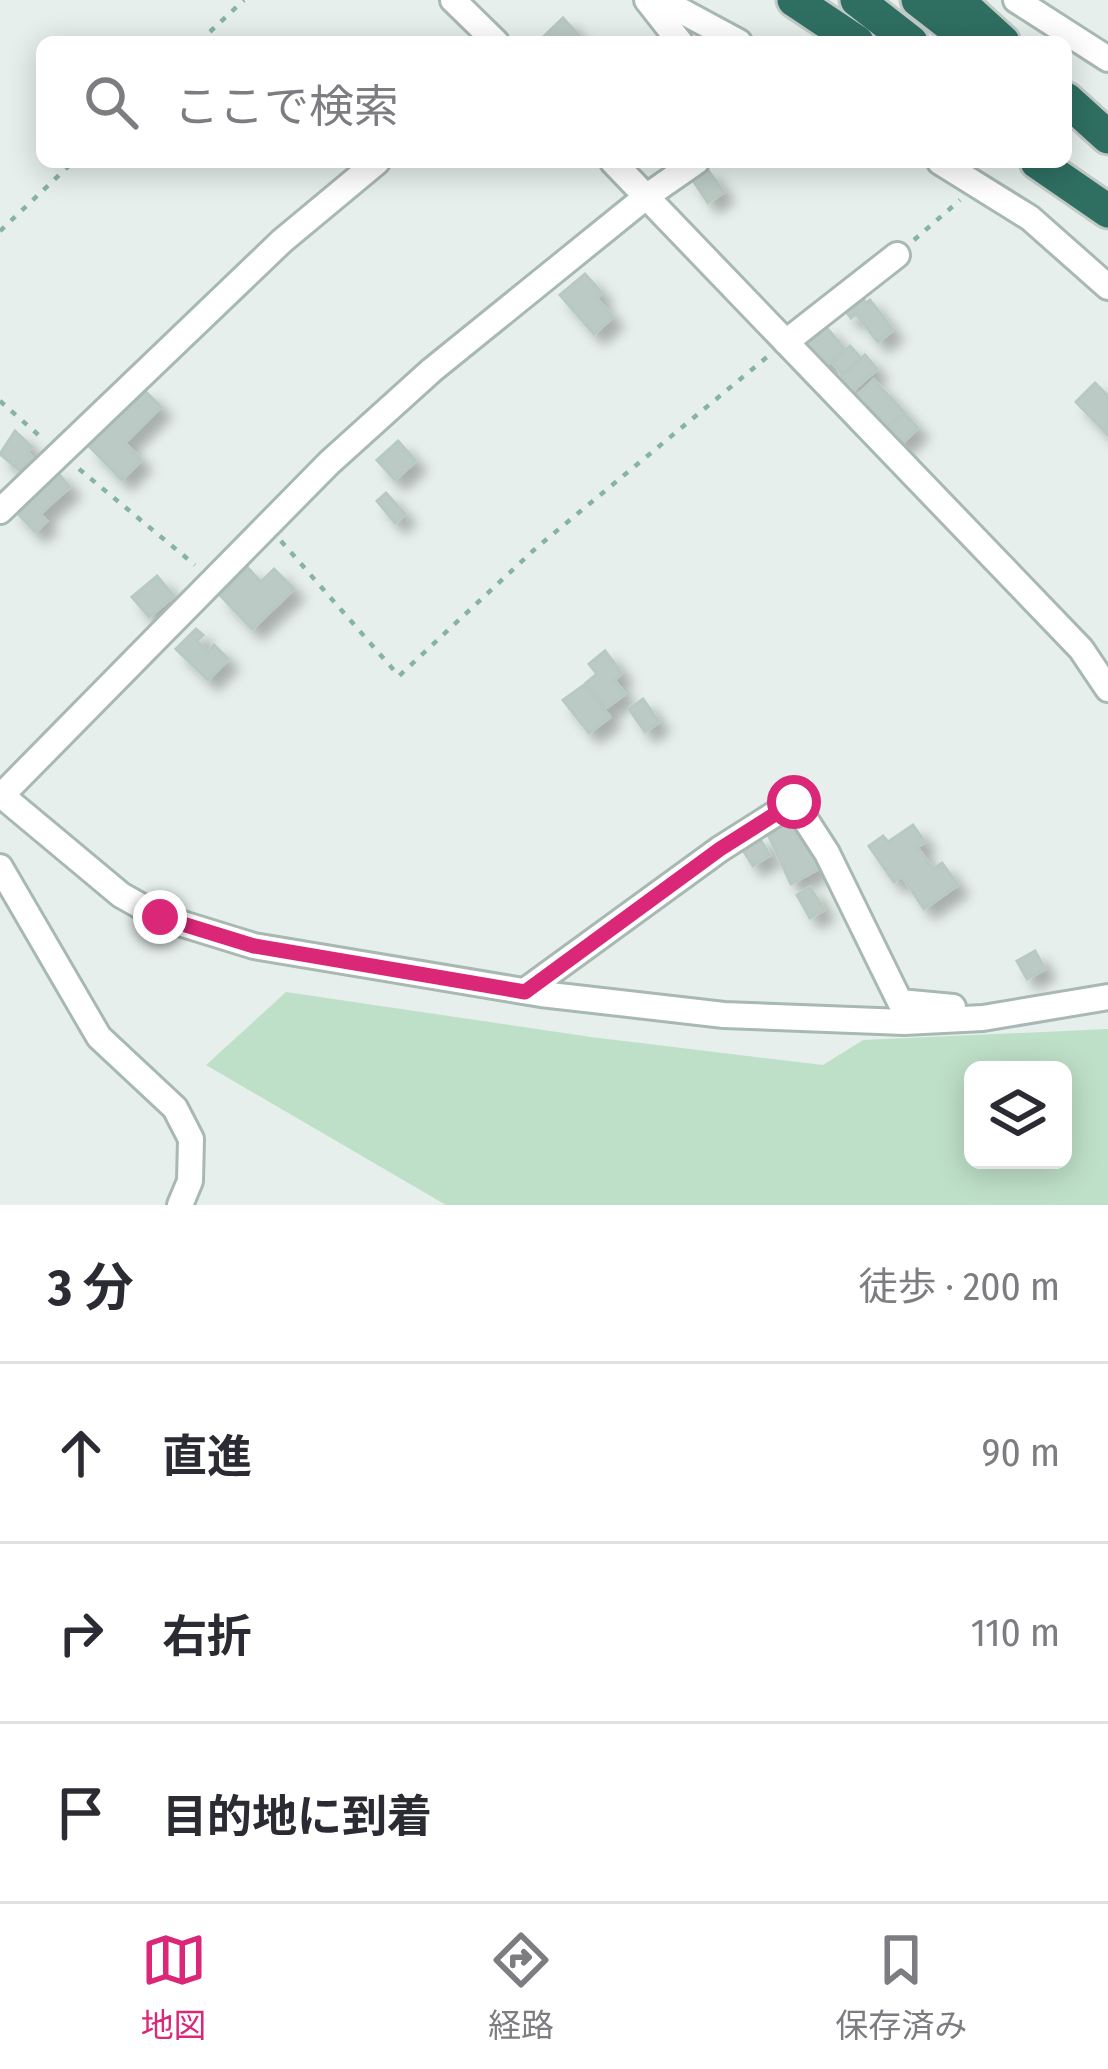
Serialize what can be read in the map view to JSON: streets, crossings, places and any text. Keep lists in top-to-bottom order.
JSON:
{
  "page": {
    "search": "ここで検索",
    "heading": ["3 分", "徒歩 · 200 m"],
    "list": [
      ["直進", "90 m"],
      ["右折", "110 m"],
      "目的地に到着"
    ],
    "nav": ["地図", "経路", "保存済み"]
  }
}
